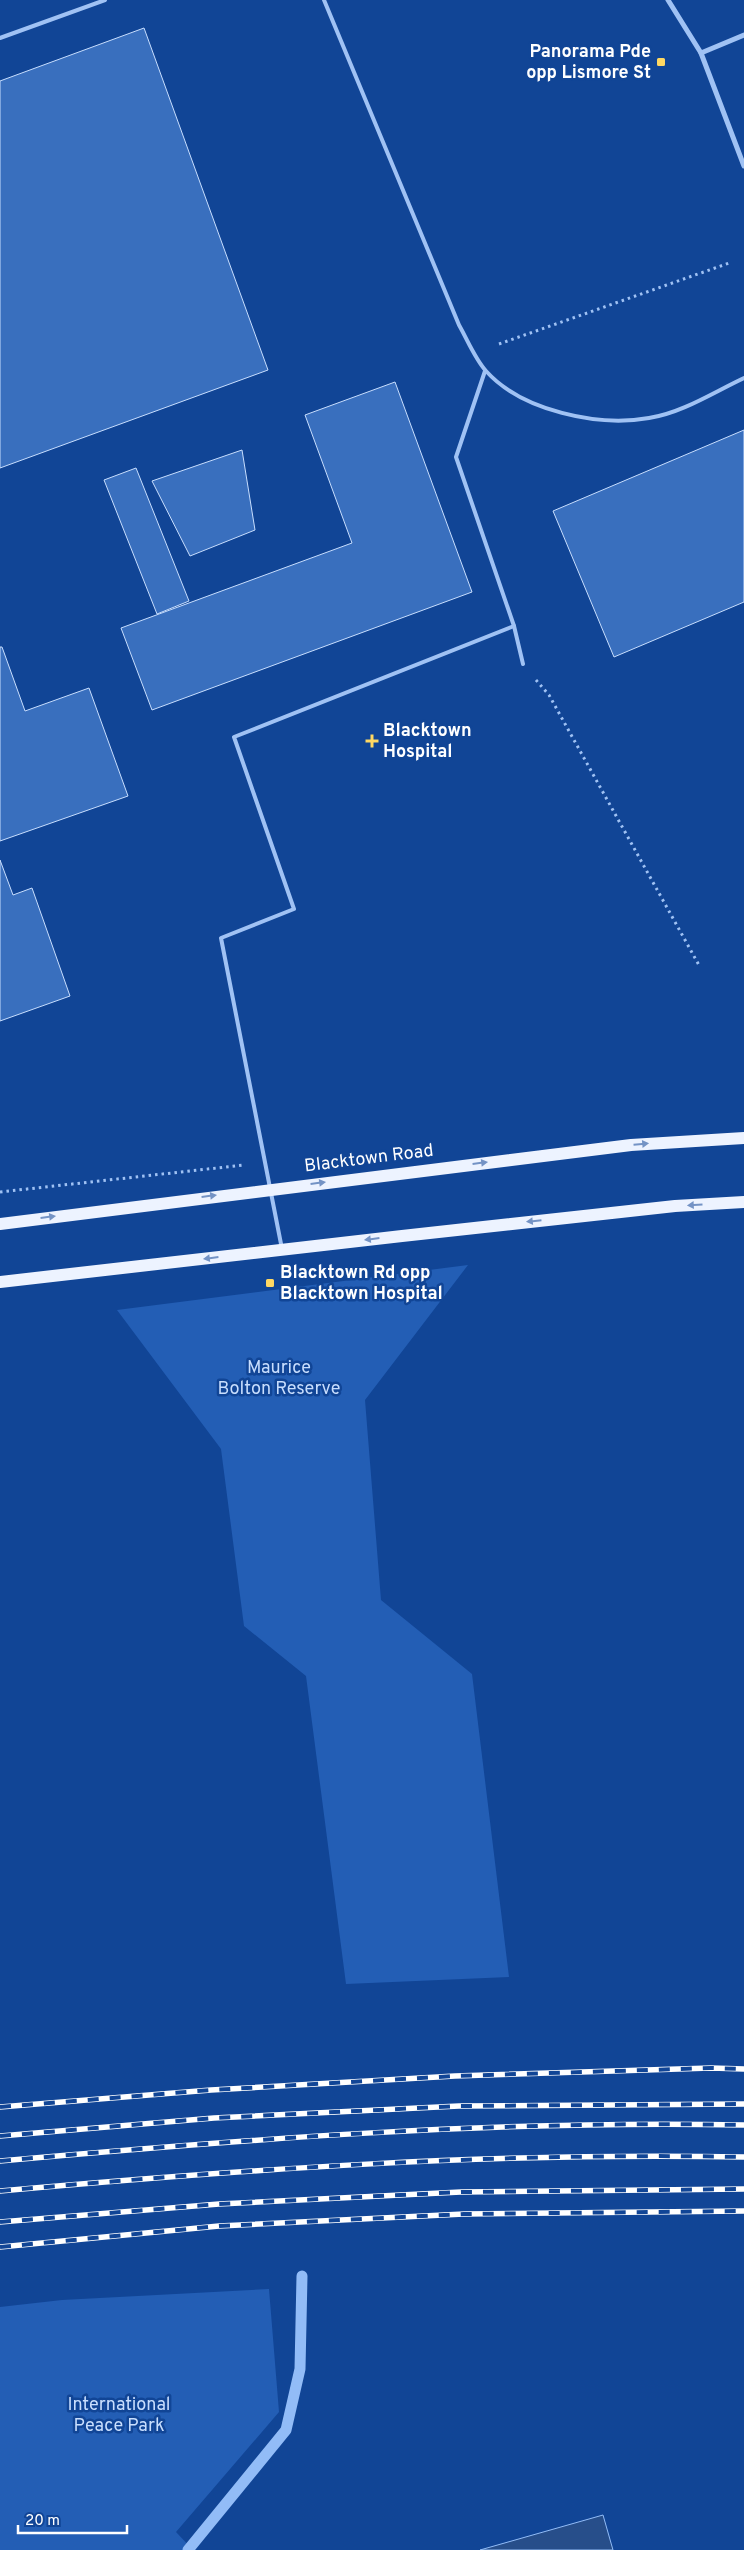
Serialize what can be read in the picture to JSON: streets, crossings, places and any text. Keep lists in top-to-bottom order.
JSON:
{
  "streets": {
    "main road": ["Blacktown Road"]
  },
  "parks": ["Maurice Bolton Reserve", "International Peace Park"],
  "places": {
    "transit": ["Panorama Pde opp Lismore St", "Blacktown Rd opp Blacktown Hospital"],
    "health": ["Blacktown Hospital"]
  },
  "scale_bar": "20 m"
}
